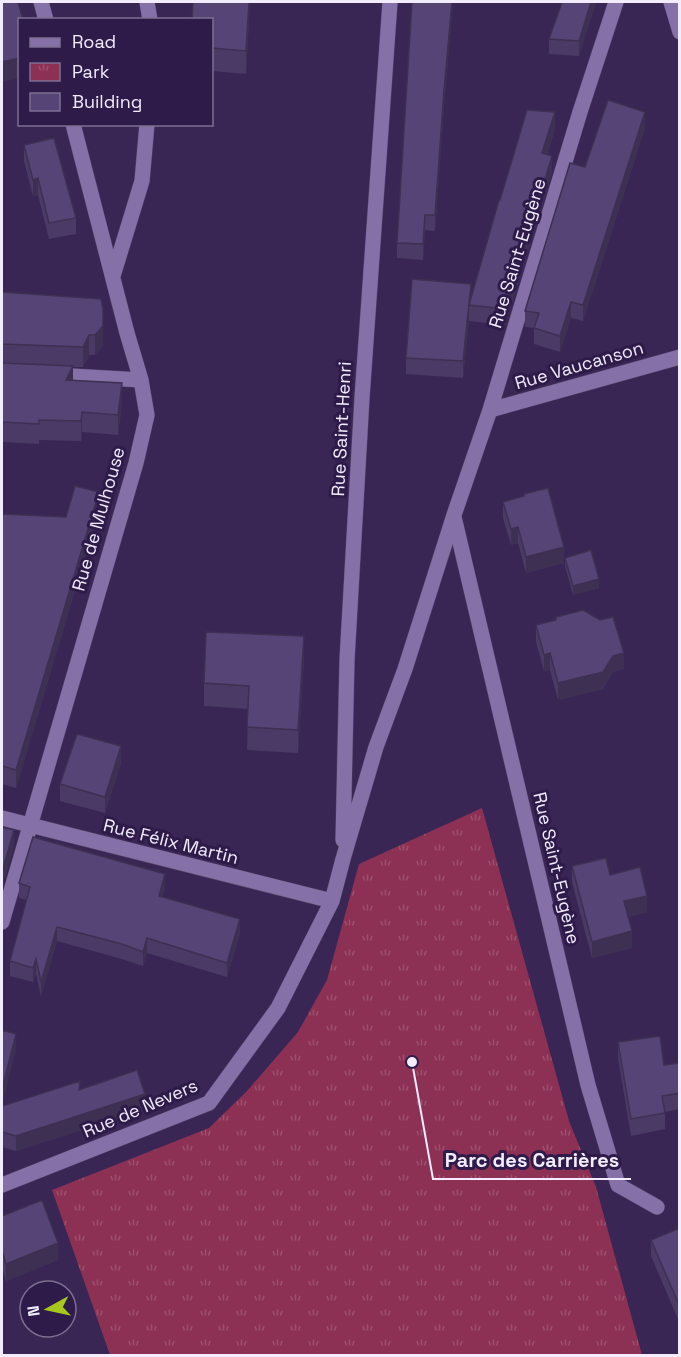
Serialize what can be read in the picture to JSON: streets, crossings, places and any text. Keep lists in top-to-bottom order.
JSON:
{
  "streets": {
    "street": [
      "Rue Saint-Eugène",
      "Rue Vaucanson",
      "Rue Saint-Henri",
      "Rue de Mulhouse",
      "Rue Félix Martin",
      "Rue de Nevers"
    ]
  },
  "crossings": [
    ["Rue Saint-Eugène", "Rue Vaucanson"],
    ["Rue Saint-Eugène", "Rue Saint-Henri"],
    ["Rue Saint-Eugène", "Rue Félix Martin"],
    ["Rue Saint-Eugène", "Rue de Nevers"],
    ["Rue de Mulhouse", "Rue Félix Martin"],
    ["Rue Félix Martin", "Rue de Nevers"]
  ],
  "places": ["Parc des Carrières"],
  "legend": ["Road", "Park", "Building"],
  "north": "left"
}
